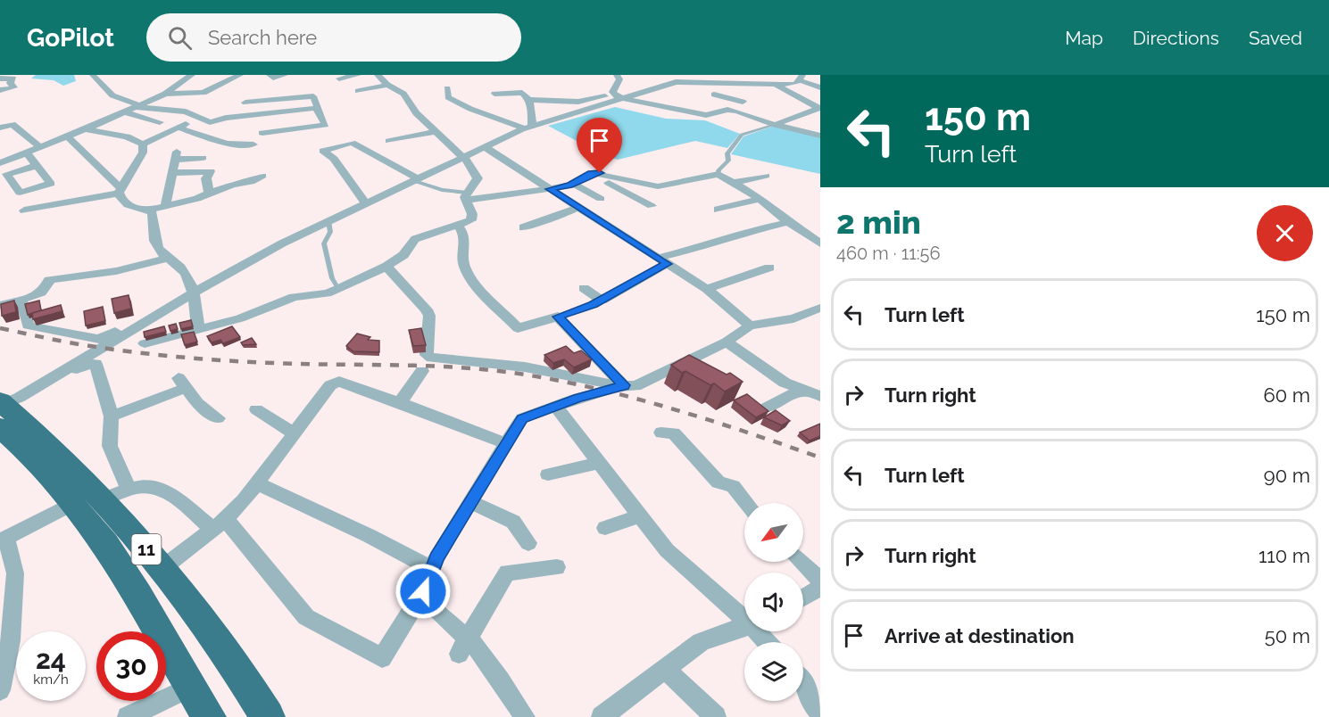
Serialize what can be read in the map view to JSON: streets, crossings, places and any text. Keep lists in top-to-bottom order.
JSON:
{
  "streets": {
    "highway": ["11"]
  },
  "north": "bottom left",
  "page": {
    "header": "GoPilot",
    "search": "Search here",
    "nav": ["Map", "Directions", "Saved"],
    "turn": ["150 m", "Turn left"],
    "heading": ["2 min", "460 m · 11:56"],
    "list": [
      {
        "name": "Turn left",
        "value": "150 m"
      },
      {
        "name": "Turn right",
        "value": "60 m"
      },
      {
        "name": "Turn left",
        "value": "90 m"
      },
      {
        "name": "Turn right",
        "value": "110 m"
      },
      {
        "name": "Arrive at destination",
        "value": "50 m"
      }
    ],
    "speed": "24 km/h",
    "limit": "30"
  }
}
